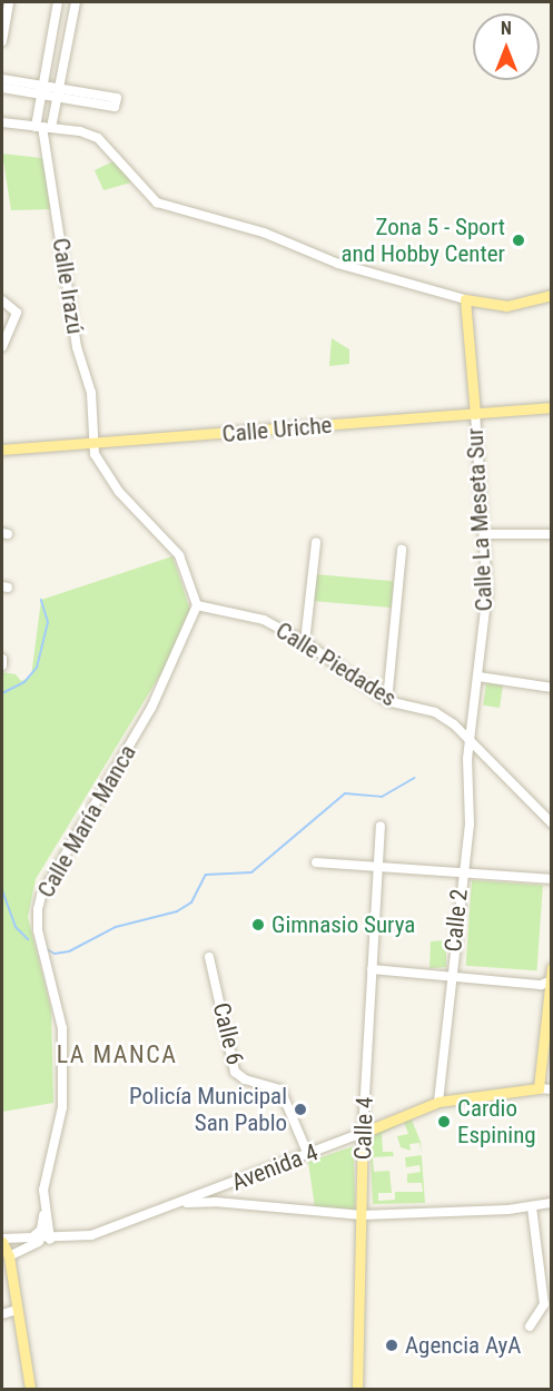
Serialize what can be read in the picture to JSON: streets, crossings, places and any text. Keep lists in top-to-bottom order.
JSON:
{
  "streets": {
    "main road": [
      "Calle Uriche",
      "Calle La Meseta Sur",
      "Calle 4",
      "Avenida 4"
    ],
    "street": [
      "Calle Irazú",
      "Calle Piedades",
      "Calle María Manca",
      "Calle 2",
      "Calle 6"
    ]
  },
  "crossings": [
    ["Calle Irazú", "Calle Uriche"],
    ["Calle Uriche", "Calle La Meseta Sur"],
    ["Calle La Meseta Sur", "Calle Piedades"],
    ["Calle La Meseta Sur", "Calle 2"],
    ["Calle Piedades", "Calle María Manca"],
    ["Calle Piedades", "Calle 2"],
    ["Calle 2", "Avenida 4"],
    ["Calle 6", "Avenida 4"],
    ["Calle 4", "Avenida 4"]
  ],
  "districts": ["LA MANCA"],
  "places": [
    "Zona 5 - Sport and Hobby Center",
    "Gimnasio Surya",
    "Policía Municipal San Pablo",
    "Cardio Espining",
    "Agencia AyA"
  ],
  "north": "top"
}
